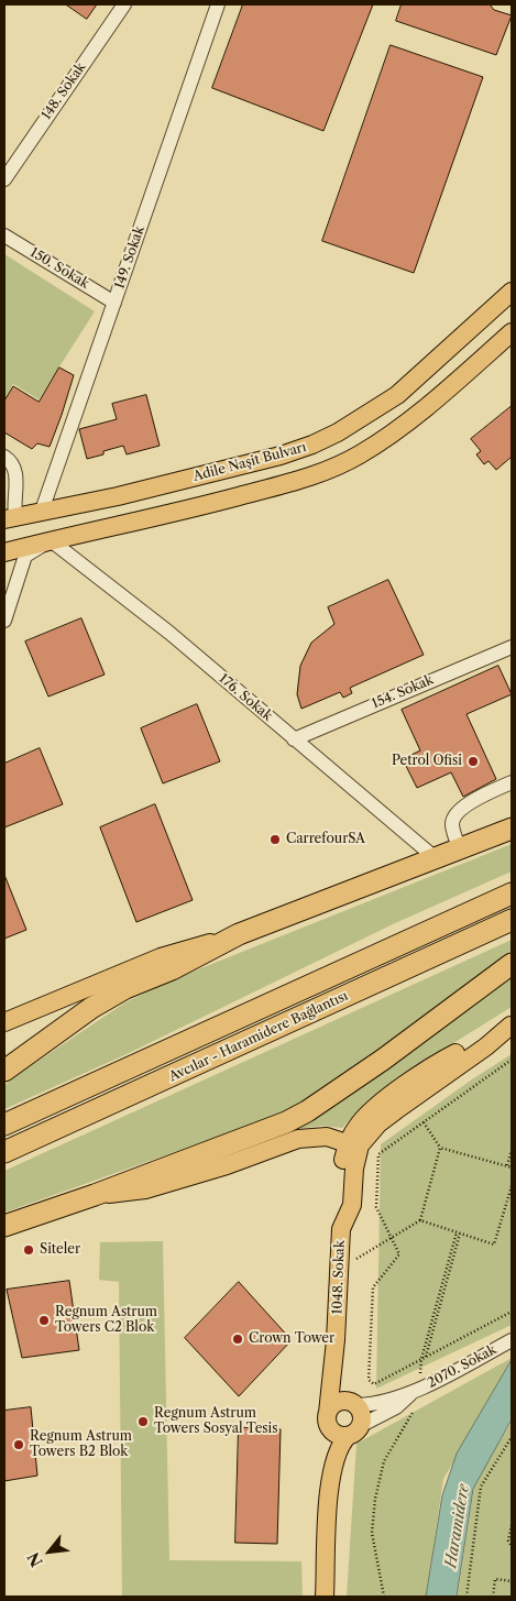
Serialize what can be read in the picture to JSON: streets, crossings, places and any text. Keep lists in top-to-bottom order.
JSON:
{
  "streets": {
    "highway": ["Avcılar - Haramidere Bağlantısı"],
    "main road": ["Adile Naşit Bulvarı", "1048. Sokak"],
    "street": [
      "148. Sokak",
      "149. Sokak",
      "150. Sokak",
      "154. Sokak",
      "176. Sokak",
      "2070. Sokak"
    ]
  },
  "crossings": [
    ["149. Sokak", "150. Sokak"],
    ["149. Sokak", "Adile Naşit Bulvarı"],
    ["154. Sokak", "176. Sokak"]
  ],
  "water": ["Haramidere"],
  "places": [
    "Petrol Ofisi",
    "CarrefourSA",
    "Siteler",
    "Regnum Astrum Towers C2 Blok",
    "Crown Tower",
    "Regnum Astrum Towers Sosyal Tesis",
    "Regnum Astrum Towers B2 Blok"
  ],
  "north": "bottom left"
}
